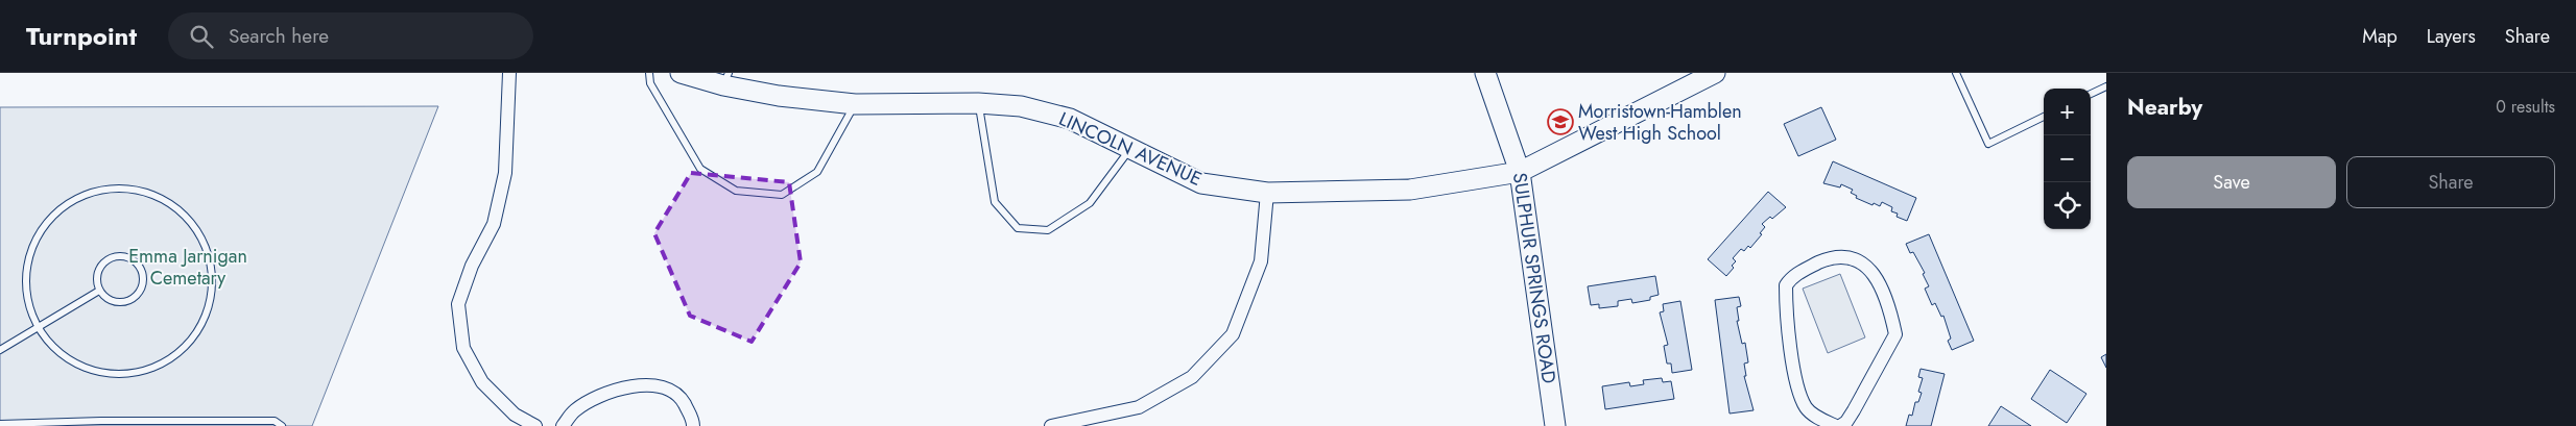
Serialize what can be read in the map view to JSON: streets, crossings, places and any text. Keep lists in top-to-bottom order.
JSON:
{
  "streets": {
    "street": ["LINCOLN AVENUE", "SULPHUR SPRINGS ROAD"]
  },
  "crossings": [
    ["LINCOLN AVENUE", "SULPHUR SPRINGS ROAD"]
  ],
  "parks": ["Emma Jarnigan Cemetary"],
  "places": {
    "school or university": ["Morristown-Hamblen West High School"]
  },
  "page": {
    "header": "Turnpoint",
    "search": "Search here",
    "nav": ["Map", "Layers", "Share"],
    "heading": ["Nearby", "0 results"],
    "map_buttons": ["+", "−"],
    "buttons": ["Save", "Share"]
  }
}
